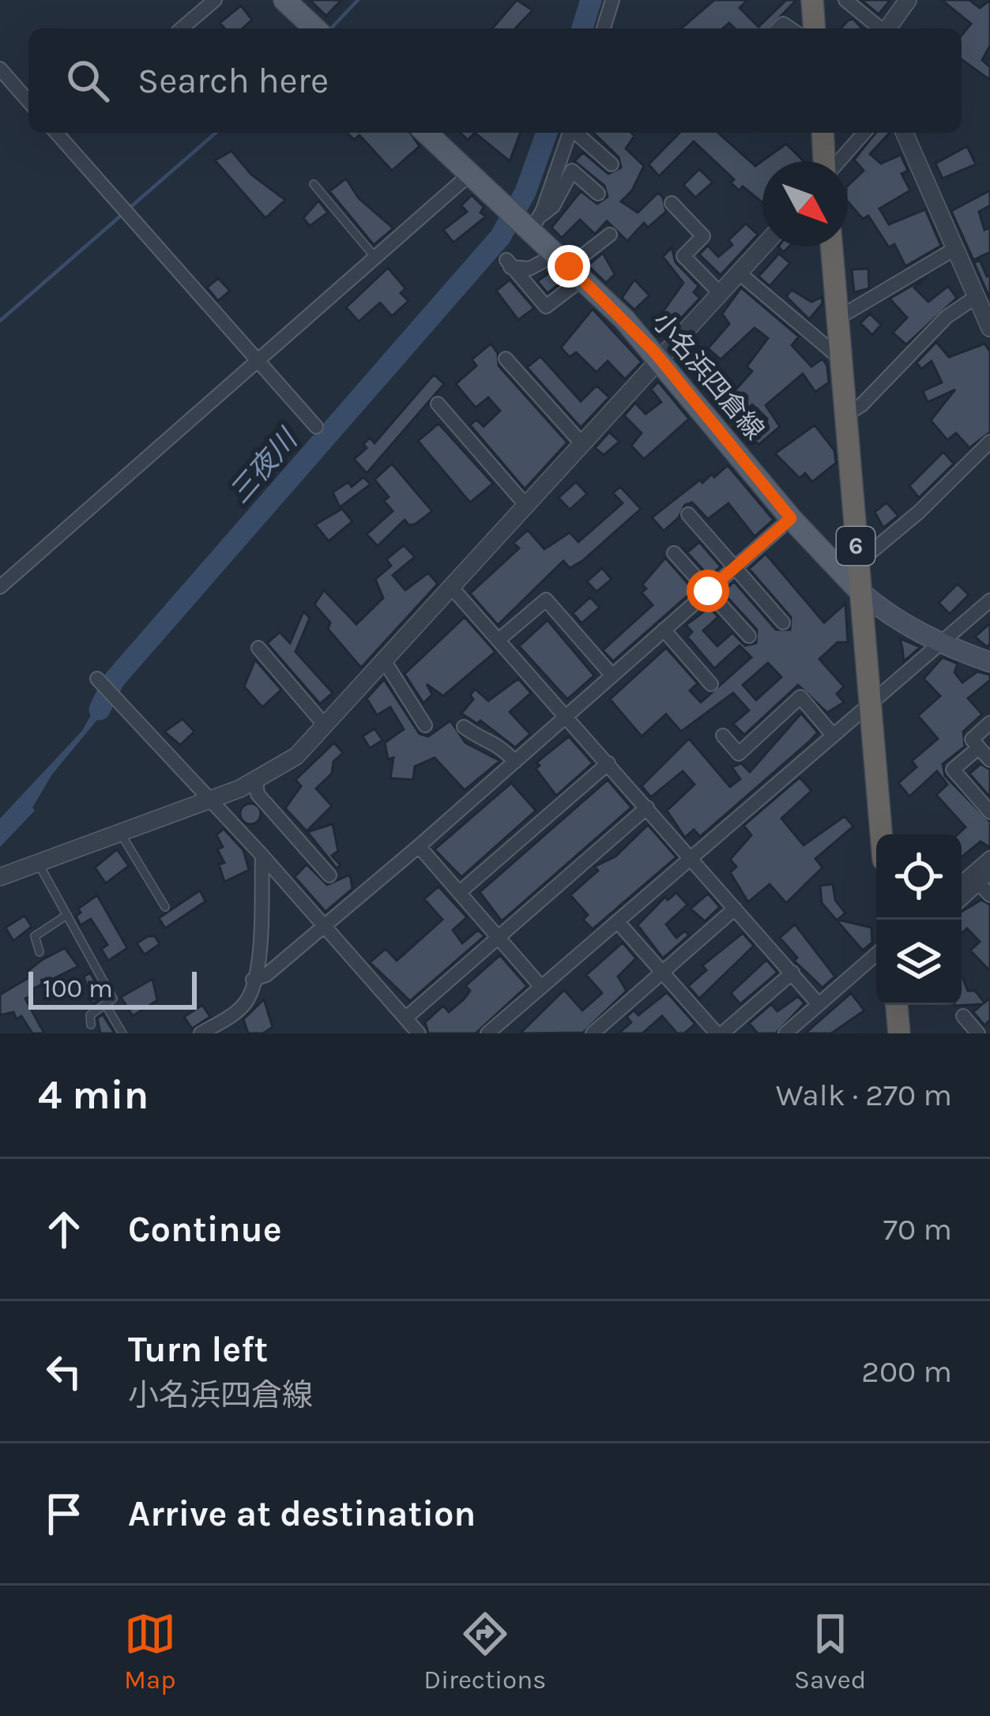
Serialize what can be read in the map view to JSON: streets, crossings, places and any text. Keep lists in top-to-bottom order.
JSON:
{
  "streets": {
    "highway": ["6"],
    "main road": ["小名浜四倉線"]
  },
  "crossings": [
    ["小名浜四倉線", "6"]
  ],
  "water": ["三夜川"],
  "scale_bar": "100 m",
  "north": "bottom right",
  "page": {
    "search": "Search here",
    "scale": "100 m",
    "heading": ["4 min", "Walk · 270 m"],
    "list": [
      ["Continue", "70 m"],
      ["Turn left", "小名浜四倉線", "200 m"],
      "Arrive at destination"
    ],
    "nav": ["Map", "Directions", "Saved"]
  }
}
